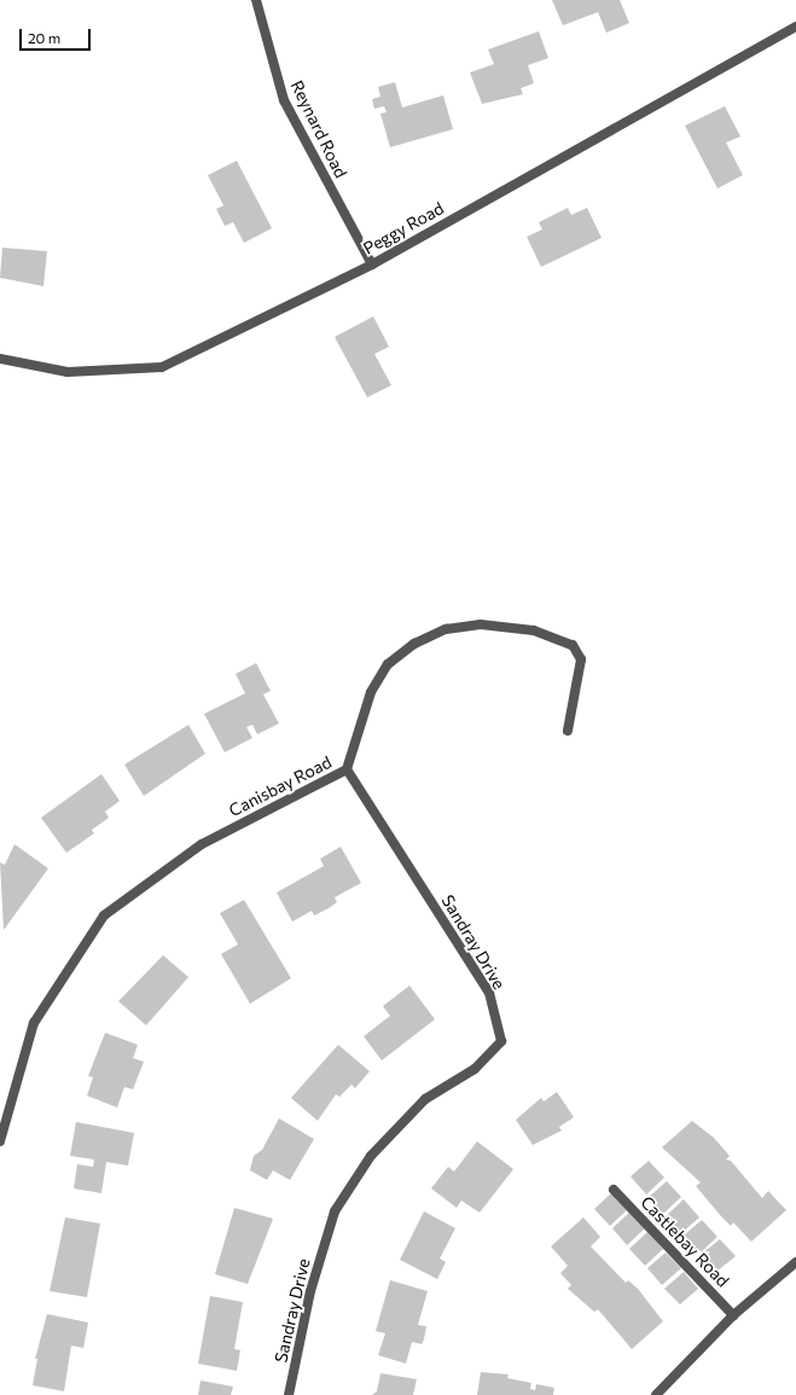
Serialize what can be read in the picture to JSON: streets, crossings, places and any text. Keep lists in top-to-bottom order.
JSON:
{
  "streets": {
    "street": [
      "Reynard Road",
      "Peggy Road",
      "Canisbay Road",
      "Sandray Drive",
      "Castlebay Road"
    ]
  },
  "crossings": [
    ["Reynard Road", "Peggy Road"],
    ["Canisbay Road", "Sandray Drive"]
  ],
  "scale_bar": "20 m"
}
